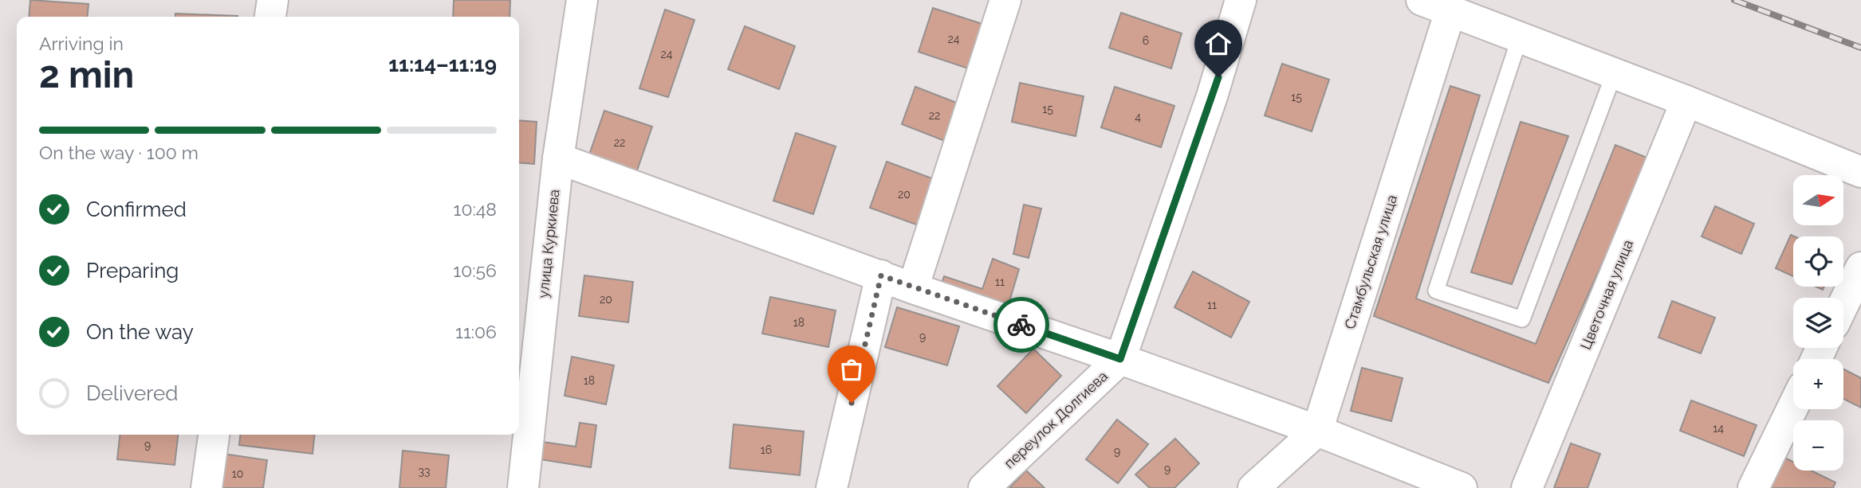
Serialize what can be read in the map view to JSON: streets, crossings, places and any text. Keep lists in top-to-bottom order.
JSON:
{
  "streets": {
    "street": [
      "улица Куркиева",
      "Стамбульская улица",
      "Цветочная улица",
      "переулок Долгиева"
    ]
  },
  "house_numbers": [
    "24",
    "6",
    "24",
    "15",
    "15",
    "22",
    "4",
    "22",
    "20",
    "11",
    "20",
    "11",
    "18",
    "9",
    "18",
    "14",
    "9",
    "16",
    "9",
    "9",
    "33",
    "10"
  ],
  "north": "right",
  "page": {
    "heading": ["2 min", "Arriving in", "11:14–11:19"],
    "bar": "On the way · 100 m",
    "map_buttons": ["+", "−"],
    "list": [
      ["Confirmed", "10:48"],
      ["Preparing", "10:56"],
      ["On the way", "11:06"],
      "Delivered"
    ]
  }
}
